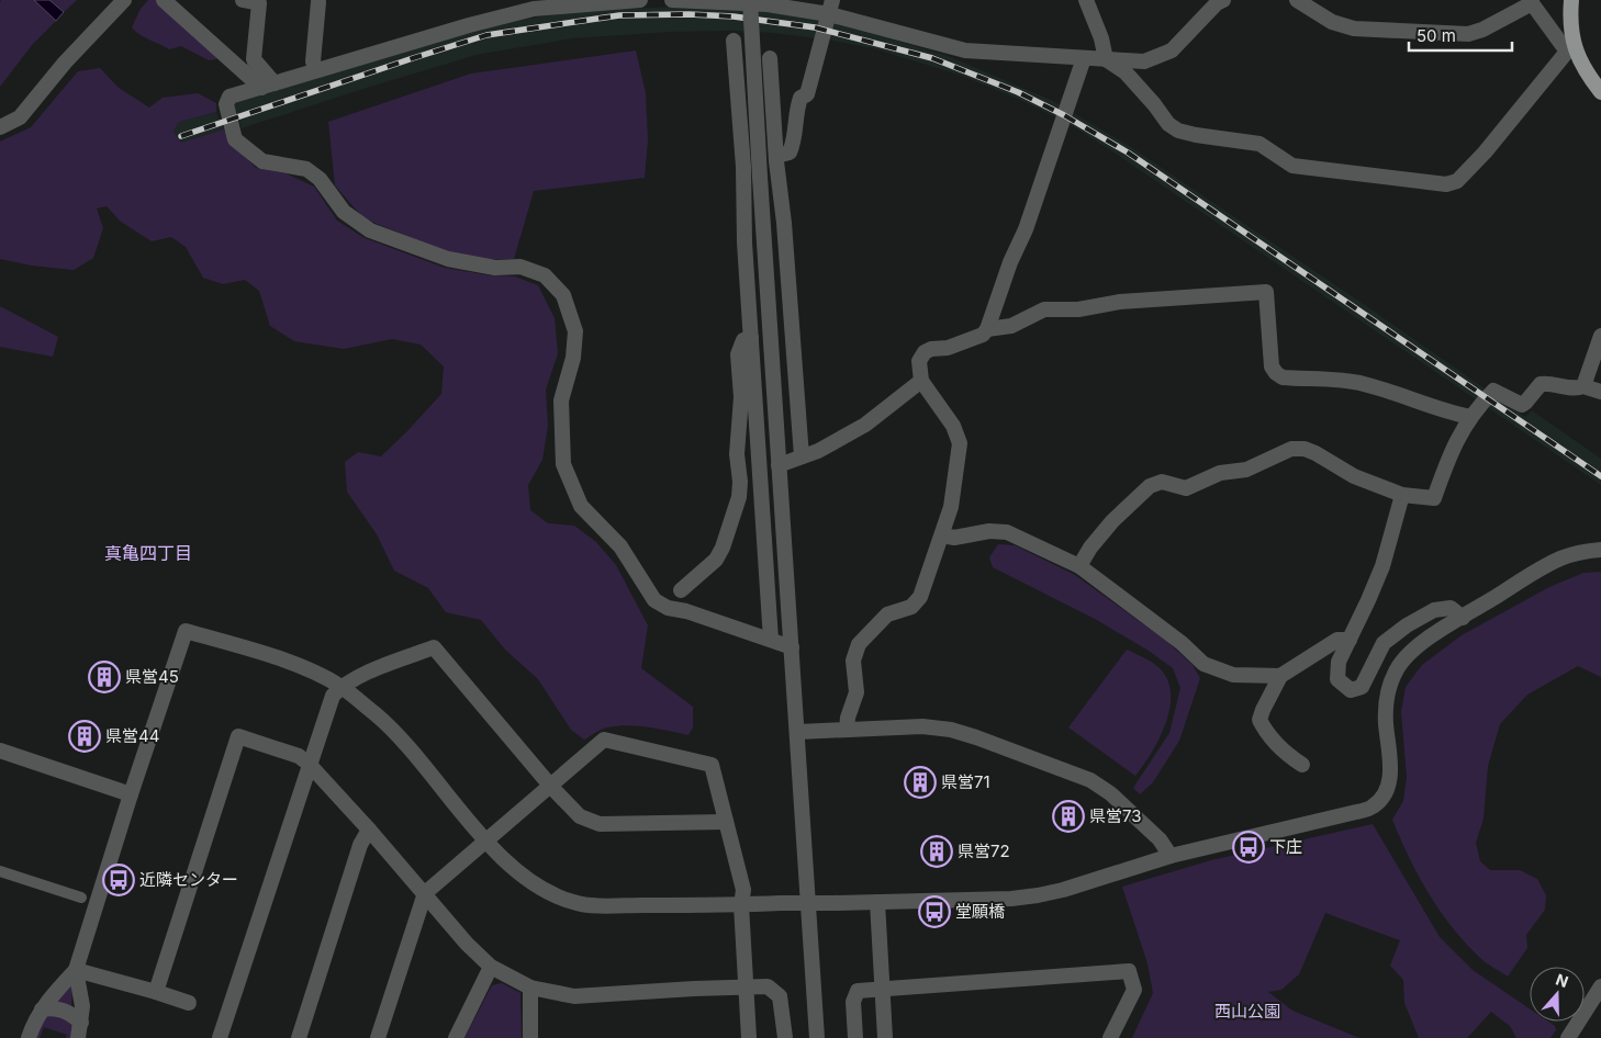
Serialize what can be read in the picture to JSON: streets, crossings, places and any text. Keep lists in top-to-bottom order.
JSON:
{
  "districts": ["真亀四丁目"],
  "parks": ["西山公園"],
  "places": {
    "building": [
      "県営45",
      "県営44",
      "県営71",
      "県営73",
      "県営72"
    ],
    "bus stop": ["下庄", "近隣センター", "堂願橋"]
  },
  "scale_bar": "50 m",
  "north": "top"
}
